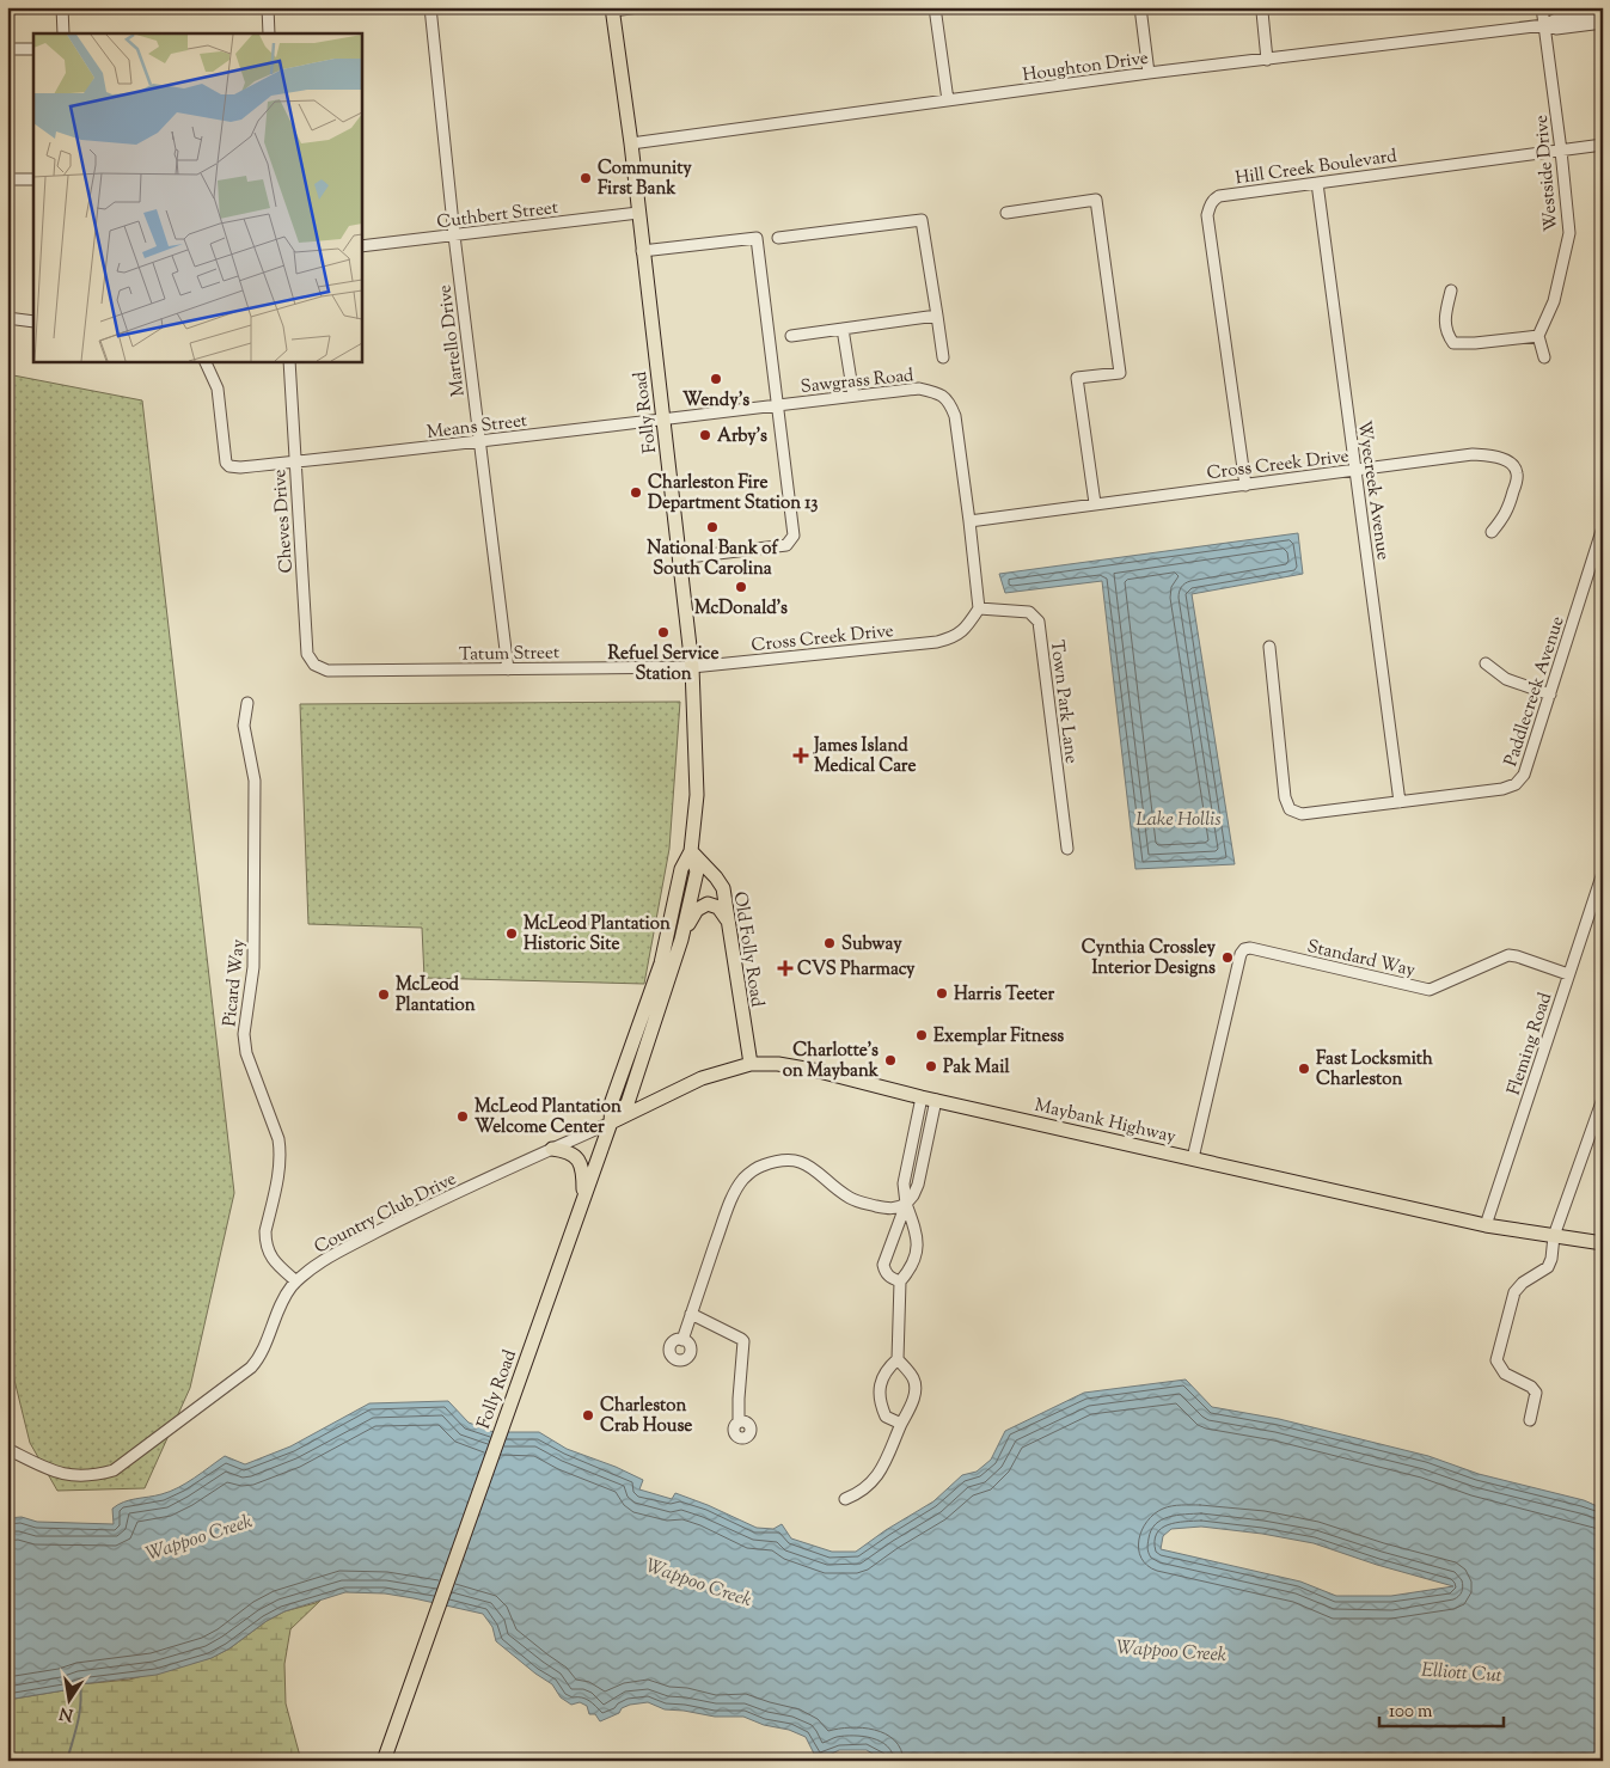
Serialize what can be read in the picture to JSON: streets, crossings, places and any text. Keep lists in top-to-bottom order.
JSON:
{
  "streets": {
    "main road": ["Folly Road", "Old Folly Road", "Maybank Highway"],
    "street": [
      "Houghton Drive",
      "Hill Creek Boulevard",
      "Westside Drive",
      "Cuthbert Street",
      "Martello Drive",
      "Sawgrass Road",
      "Means Street",
      "Cross Creek Drive",
      "Wyecreek Avenue",
      "Cheves Drive",
      "Tatum Street",
      "Paddlecreek Avenue",
      "Town Park Lane",
      "Standard Way",
      "Picard Way",
      "Fleming Road",
      "Country Club Drive"
    ]
  },
  "crossings": [
    ["Houghton Drive", "Westside Drive"],
    ["Houghton Drive", "Folly Road"],
    ["Hill Creek Boulevard", "Westside Drive"],
    ["Hill Creek Boulevard", "Cross Creek Drive"],
    ["Hill Creek Boulevard", "Wyecreek Avenue"],
    ["Cuthbert Street", "Martello Drive"],
    ["Cuthbert Street", "Folly Road"],
    ["Martello Drive", "Means Street"],
    ["Martello Drive", "Tatum Street"],
    ["Sawgrass Road", "Folly Road"],
    ["Sawgrass Road", "Means Street"],
    ["Sawgrass Road", "Cross Creek Drive"],
    ["Sawgrass Road", "Town Park Lane"],
    ["Folly Road", "Means Street"],
    ["Folly Road", "Cross Creek Drive"],
    ["Folly Road", "Tatum Street"],
    ["Folly Road", "Old Folly Road"],
    ["Folly Road", "Maybank Highway"],
    ["Folly Road", "Country Club Drive"],
    ["Means Street", "Cheves Drive"],
    ["Cross Creek Drive", "Wyecreek Avenue"],
    ["Cross Creek Drive", "Tatum Street"],
    ["Cross Creek Drive", "Town Park Lane"],
    ["Wyecreek Avenue", "Paddlecreek Avenue"],
    ["Cheves Drive", "Tatum Street"],
    ["Old Folly Road", "Maybank Highway"],
    ["Standard Way", "Fleming Road"],
    ["Standard Way", "Maybank Highway"],
    ["Picard Way", "Country Club Drive"],
    ["Fleming Road", "Maybank Highway"],
    ["Maybank Highway", "Country Club Drive"]
  ],
  "water": ["Lake Hollis", "Wappoo Creek", "Elliott Cut"],
  "places": {
    "other": [
      "Community First Bank",
      "Wendy's",
      "Arby's",
      "Charleston Fire Department Station 13",
      "National Bank of South Carolina",
      "McDonald's",
      "Refuel Service Station",
      "McLeod Plantation Historic Site",
      "Subway",
      "Cynthia Crossley Interior Designs",
      "Harris Teeter",
      "McLeod Plantation",
      "Exemplar Fitness",
      "Charlotte's on Maybank",
      "Pak Mail",
      "Fast Locksmith Charleston",
      "McLeod Plantation Welcome Center",
      "Charleston Crab House"
    ],
    "health": ["James Island Medical Care", "CVS Pharmacy"]
  },
  "scale_bar": "100 m",
  "north": "bottom"
}
